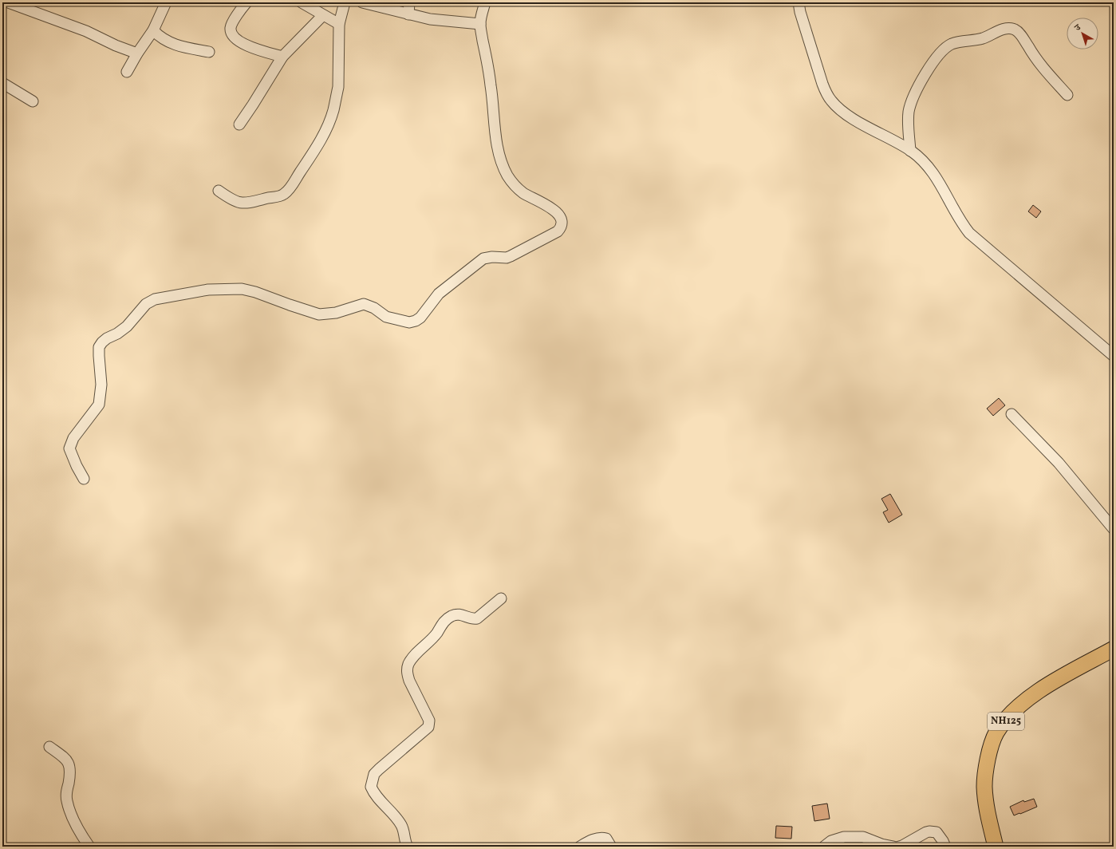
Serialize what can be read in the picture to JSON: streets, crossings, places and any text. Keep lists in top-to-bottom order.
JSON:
{
  "streets": {
    "highway": ["NH125"]
  },
  "north": "top left"
}
